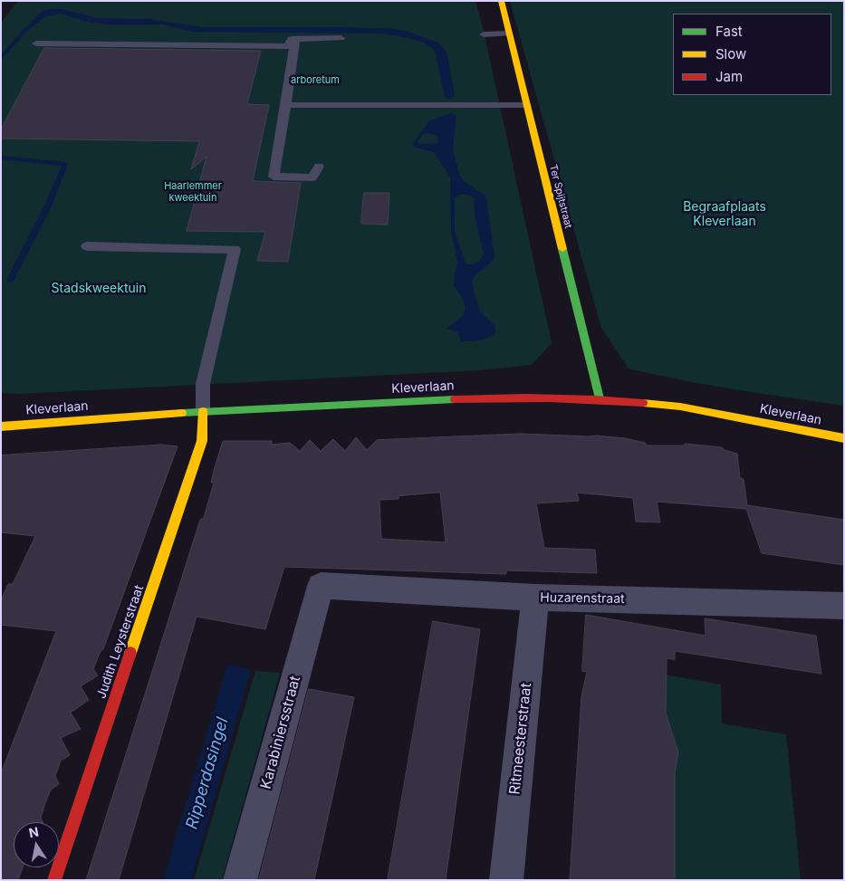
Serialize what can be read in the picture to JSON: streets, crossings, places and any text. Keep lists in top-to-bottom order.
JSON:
{
  "streets": {
    "street": [
      "Ter Spijtstraat",
      "Kleverlaan",
      "Huzarenstraat",
      "Judith Leysterstraat",
      "Karabiniersstraat",
      "Ritmeesterstraat"
    ]
  },
  "crossings": [
    ["Ter Spijtstraat", "Kleverlaan"],
    ["Kleverlaan", "Judith Leysterstraat"],
    ["Huzarenstraat", "Karabiniersstraat"],
    ["Huzarenstraat", "Ritmeesterstraat"]
  ],
  "water": ["Ripperdasingel"],
  "parks": [
    "arboretum",
    "Haarlemmer kweektuin",
    "Begraafplaats Kleverlaan",
    "Stadskweektuin"
  ],
  "legend": ["Fast", "Slow", "Jam"],
  "north": "top"
}
